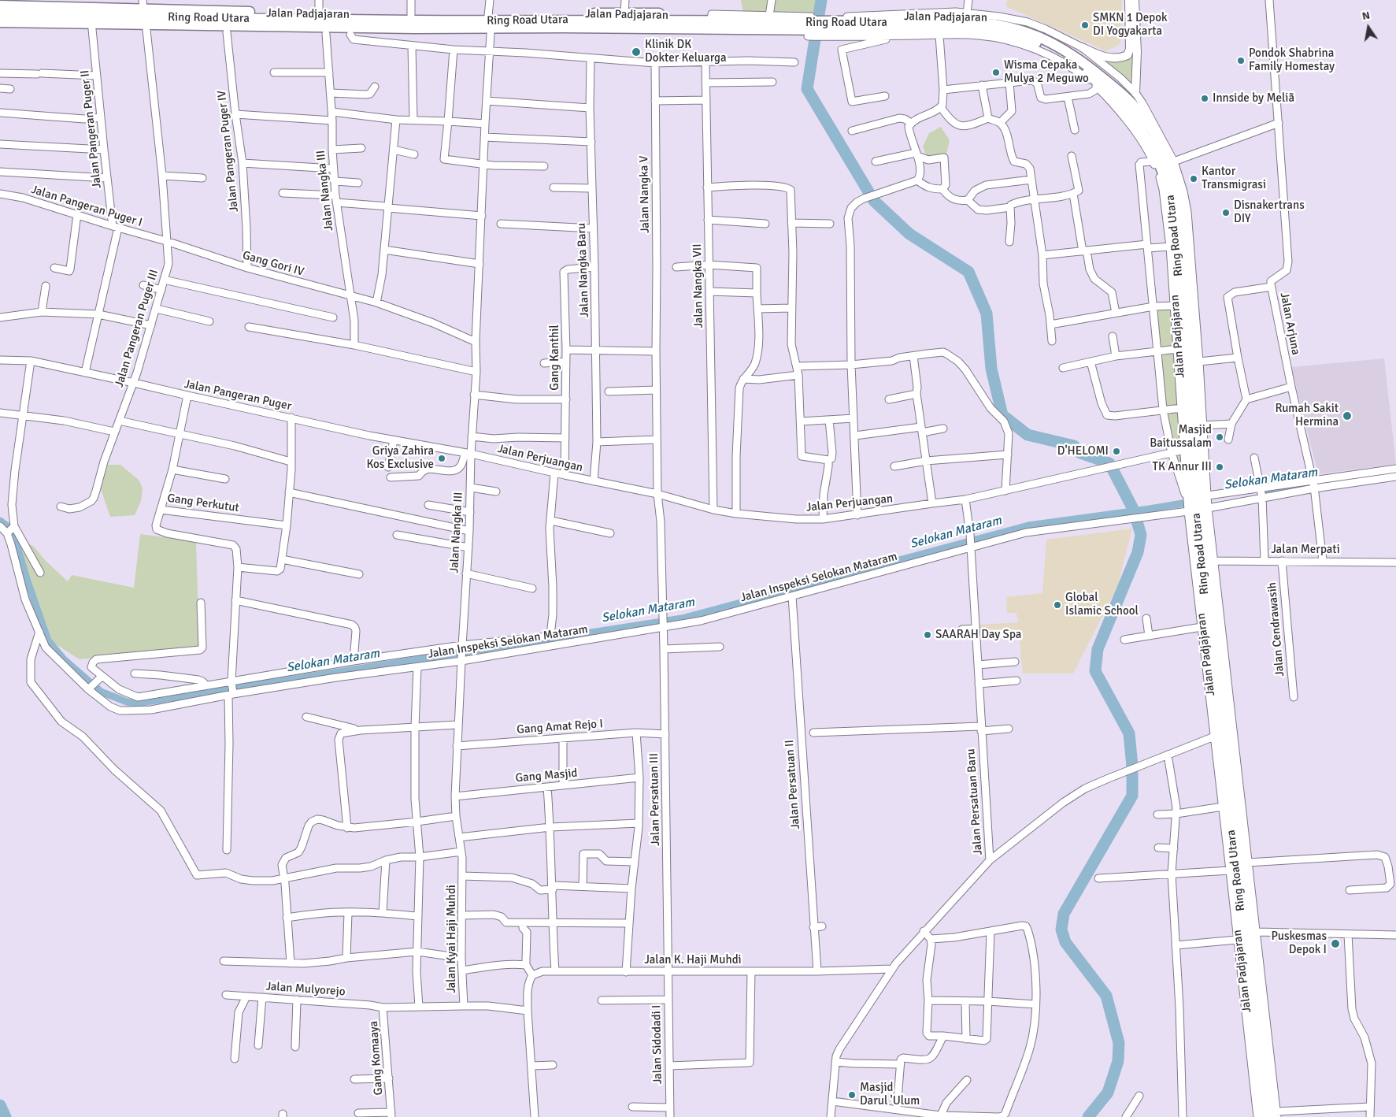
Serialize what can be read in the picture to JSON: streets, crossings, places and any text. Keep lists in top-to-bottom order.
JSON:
{
  "streets": {
    "highway": ["Jalan Padjajaran", "Ring Road Utara"],
    "street": [
      "Jalan Pangeran Puger II",
      "Jalan Pangeran Puger IV",
      "Jalan Nangka III",
      "Jalan Nangka V",
      "Jalan Pangeran Puger I",
      "Gang Gori IV",
      "Jalan Nangka Baru",
      "Jalan Nangka VII",
      "Jalan Arjuna",
      "Jalan Pangeran Puger III",
      "Gang Kanthil",
      "Jalan Pangeran Puger",
      "Jalan Perjuangan",
      "Gang Perkutut",
      "Jalan Merpati",
      "Jalan Inspeksi Selokan Mataram",
      "Jalan Cendrawasih",
      "Gang Amat Rejo I",
      "Gang Masjid",
      "Jalan Persatuan II",
      "Jalan Persatuan III",
      "Jalan Persatuan Baru",
      "Jalan Kyai Haji Muhdi",
      "Jalan K. Haji Muhdi",
      "Jalan Mulyorejo",
      "Jalan Sidodadi I",
      "Gang Komaaya"
    ]
  },
  "crossings": [
    ["Jalan Padjajaran", "Ring Road Utara"],
    ["Jalan Padjajaran", "Jalan Merpati"],
    ["Jalan Padjajaran", "Jalan Inspeksi Selokan Mataram"],
    ["Ring Road Utara", "Jalan Pangeran Puger II"],
    ["Ring Road Utara", "Jalan Pangeran Puger IV"],
    ["Ring Road Utara", "Jalan Nangka III"],
    ["Ring Road Utara", "Jalan Pangeran Puger III"],
    ["Ring Road Utara", "Jalan Perjuangan"],
    ["Ring Road Utara", "Jalan Merpati"],
    ["Ring Road Utara", "Jalan Inspeksi Selokan Mataram"],
    ["Jalan Pangeran Puger II", "Jalan Pangeran Puger I"],
    ["Jalan Pangeran Puger II", "Jalan Pangeran Puger"],
    ["Jalan Pangeran Puger IV", "Gang Gori IV"],
    ["Jalan Nangka III", "Gang Gori IV"],
    ["Jalan Nangka III", "Jalan Pangeran Puger"],
    ["Jalan Nangka III", "Jalan Perjuangan"],
    ["Jalan Nangka III", "Jalan Inspeksi Selokan Mataram"],
    ["Jalan Nangka III", "Jalan Kyai Haji Muhdi"],
    ["Jalan Nangka V", "Jalan Perjuangan"],
    ["Jalan Pangeran Puger I", "Gang Gori IV"],
    ["Jalan Pangeran Puger I", "Jalan Pangeran Puger III"],
    ["Gang Gori IV", "Jalan Pangeran Puger III"],
    ["Jalan Nangka Baru", "Gang Kanthil"],
    ["Jalan Nangka Baru", "Jalan Perjuangan"],
    ["Jalan Nangka VII", "Jalan Perjuangan"],
    ["Jalan Arjuna", "Jalan Merpati"],
    ["Jalan Arjuna", "Jalan Inspeksi Selokan Mataram"],
    ["Jalan Pangeran Puger III", "Jalan Pangeran Puger"],
    ["Gang Kanthil", "Jalan Perjuangan"],
    ["Jalan Pangeran Puger", "Jalan Perjuangan"],
    ["Jalan Pangeran Puger", "Gang Perkutut"],
    ["Jalan Perjuangan", "Jalan Persatuan Baru"],
    ["Jalan Merpati", "Jalan Cendrawasih"],
    ["Jalan Inspeksi Selokan Mataram", "Jalan Persatuan II"],
    ["Jalan Inspeksi Selokan Mataram", "Jalan Persatuan III"],
    ["Jalan Inspeksi Selokan Mataram", "Jalan Persatuan Baru"],
    ["Gang Amat Rejo I", "Jalan Persatuan III"],
    ["Gang Amat Rejo I", "Jalan Kyai Haji Muhdi"],
    ["Gang Masjid", "Jalan Kyai Haji Muhdi"],
    ["Jalan Persatuan II", "Jalan K. Haji Muhdi"],
    ["Jalan Persatuan III", "Jalan K. Haji Muhdi"],
    ["Jalan Persatuan III", "Jalan Sidodadi I"],
    ["Jalan Persatuan Baru", "Jalan K. Haji Muhdi"],
    ["Jalan Kyai Haji Muhdi", "Gang Komaaya"],
    ["Jalan K. Haji Muhdi", "Jalan Sidodadi I"],
    ["Jalan Mulyorejo", "Gang Komaaya"]
  ],
  "water": ["Selokan Mataram"],
  "places": [
    "SMKN 1 Depok DI Yogyakarta",
    "Klinik DK Dokter Keluarga",
    "Pondok Shabrina Family Homestay",
    "Wisma Cepaka Mulya 2 Meguwo",
    "Innside by Meliã",
    "Kantor Transmigrasi",
    "Disnakertrans DIY",
    "Rumah Sakit Hermina",
    "Masjid Baitussalam",
    "D'HELOMI",
    "Griya Zahira Kos Exclusive",
    "TK Annur III",
    "Global Islamic School",
    "SAARAH Day Spa",
    "Puskesmas Depok I",
    "Masjid Darul 'Ulum"
  ],
  "north": "top"
}
